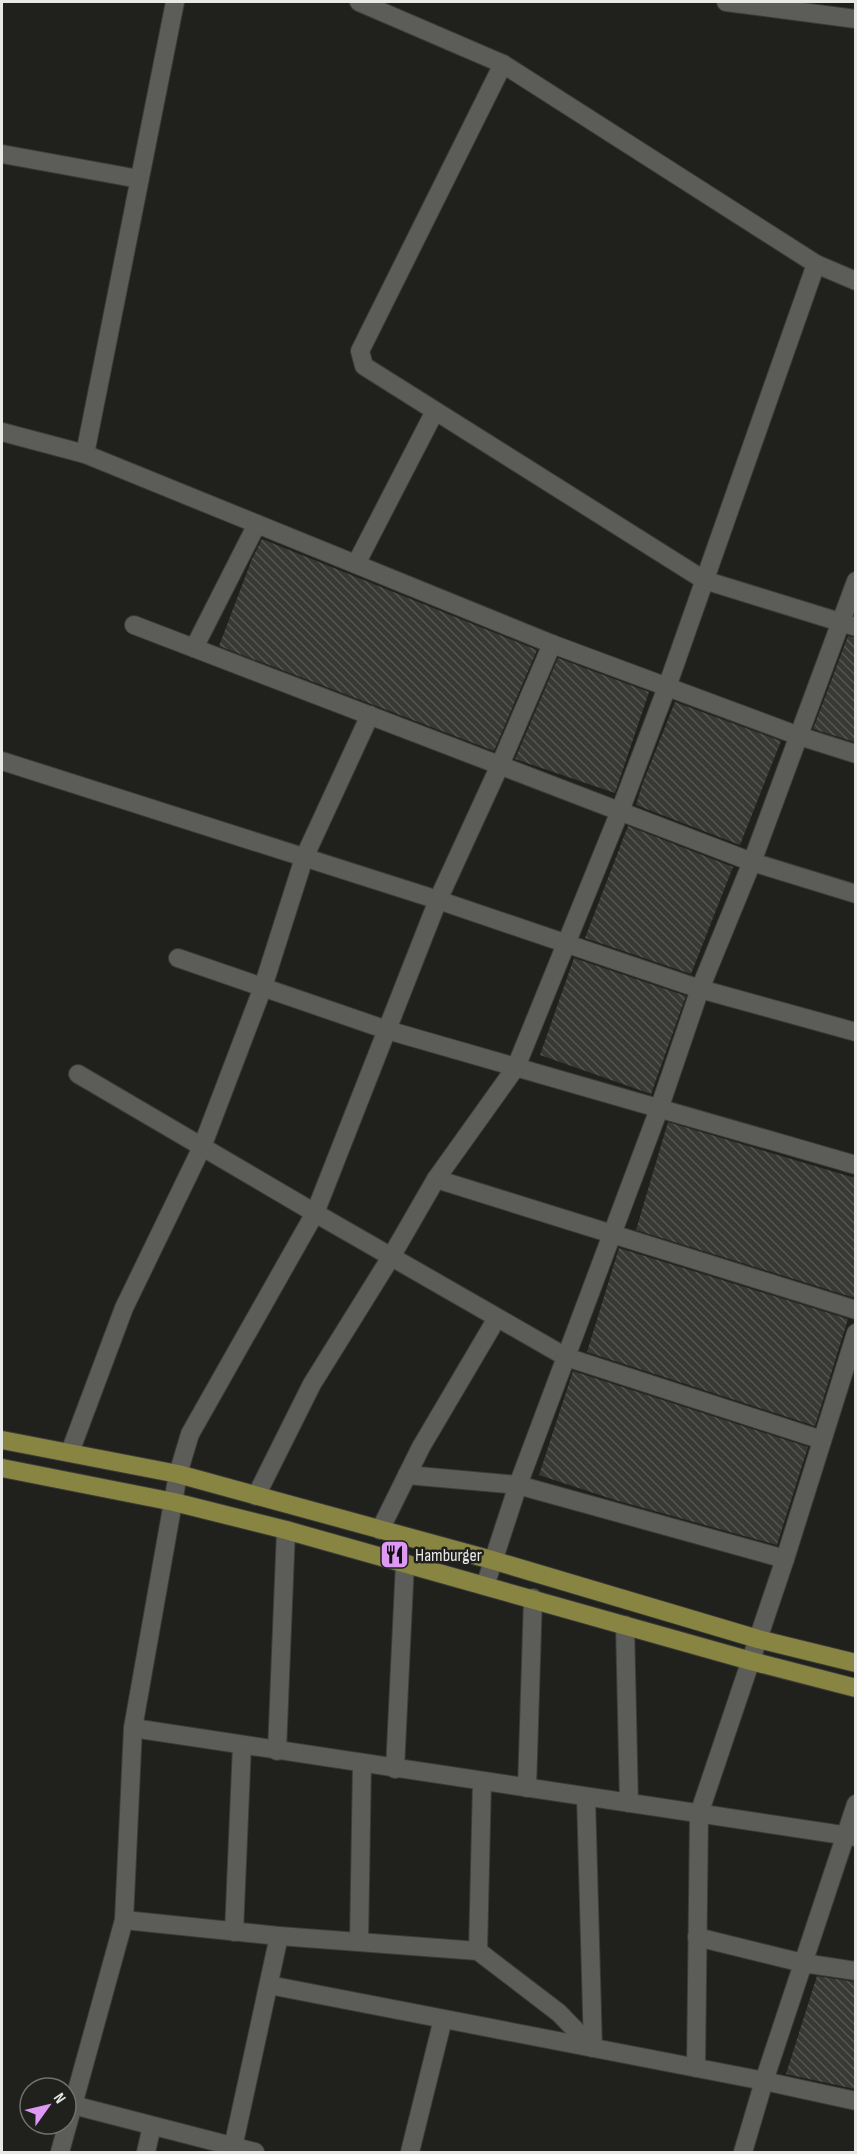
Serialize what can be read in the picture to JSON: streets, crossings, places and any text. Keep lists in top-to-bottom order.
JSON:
{
  "places": {
    "restaurant": ["Hamburger"]
  },
  "north": "top right"
}
